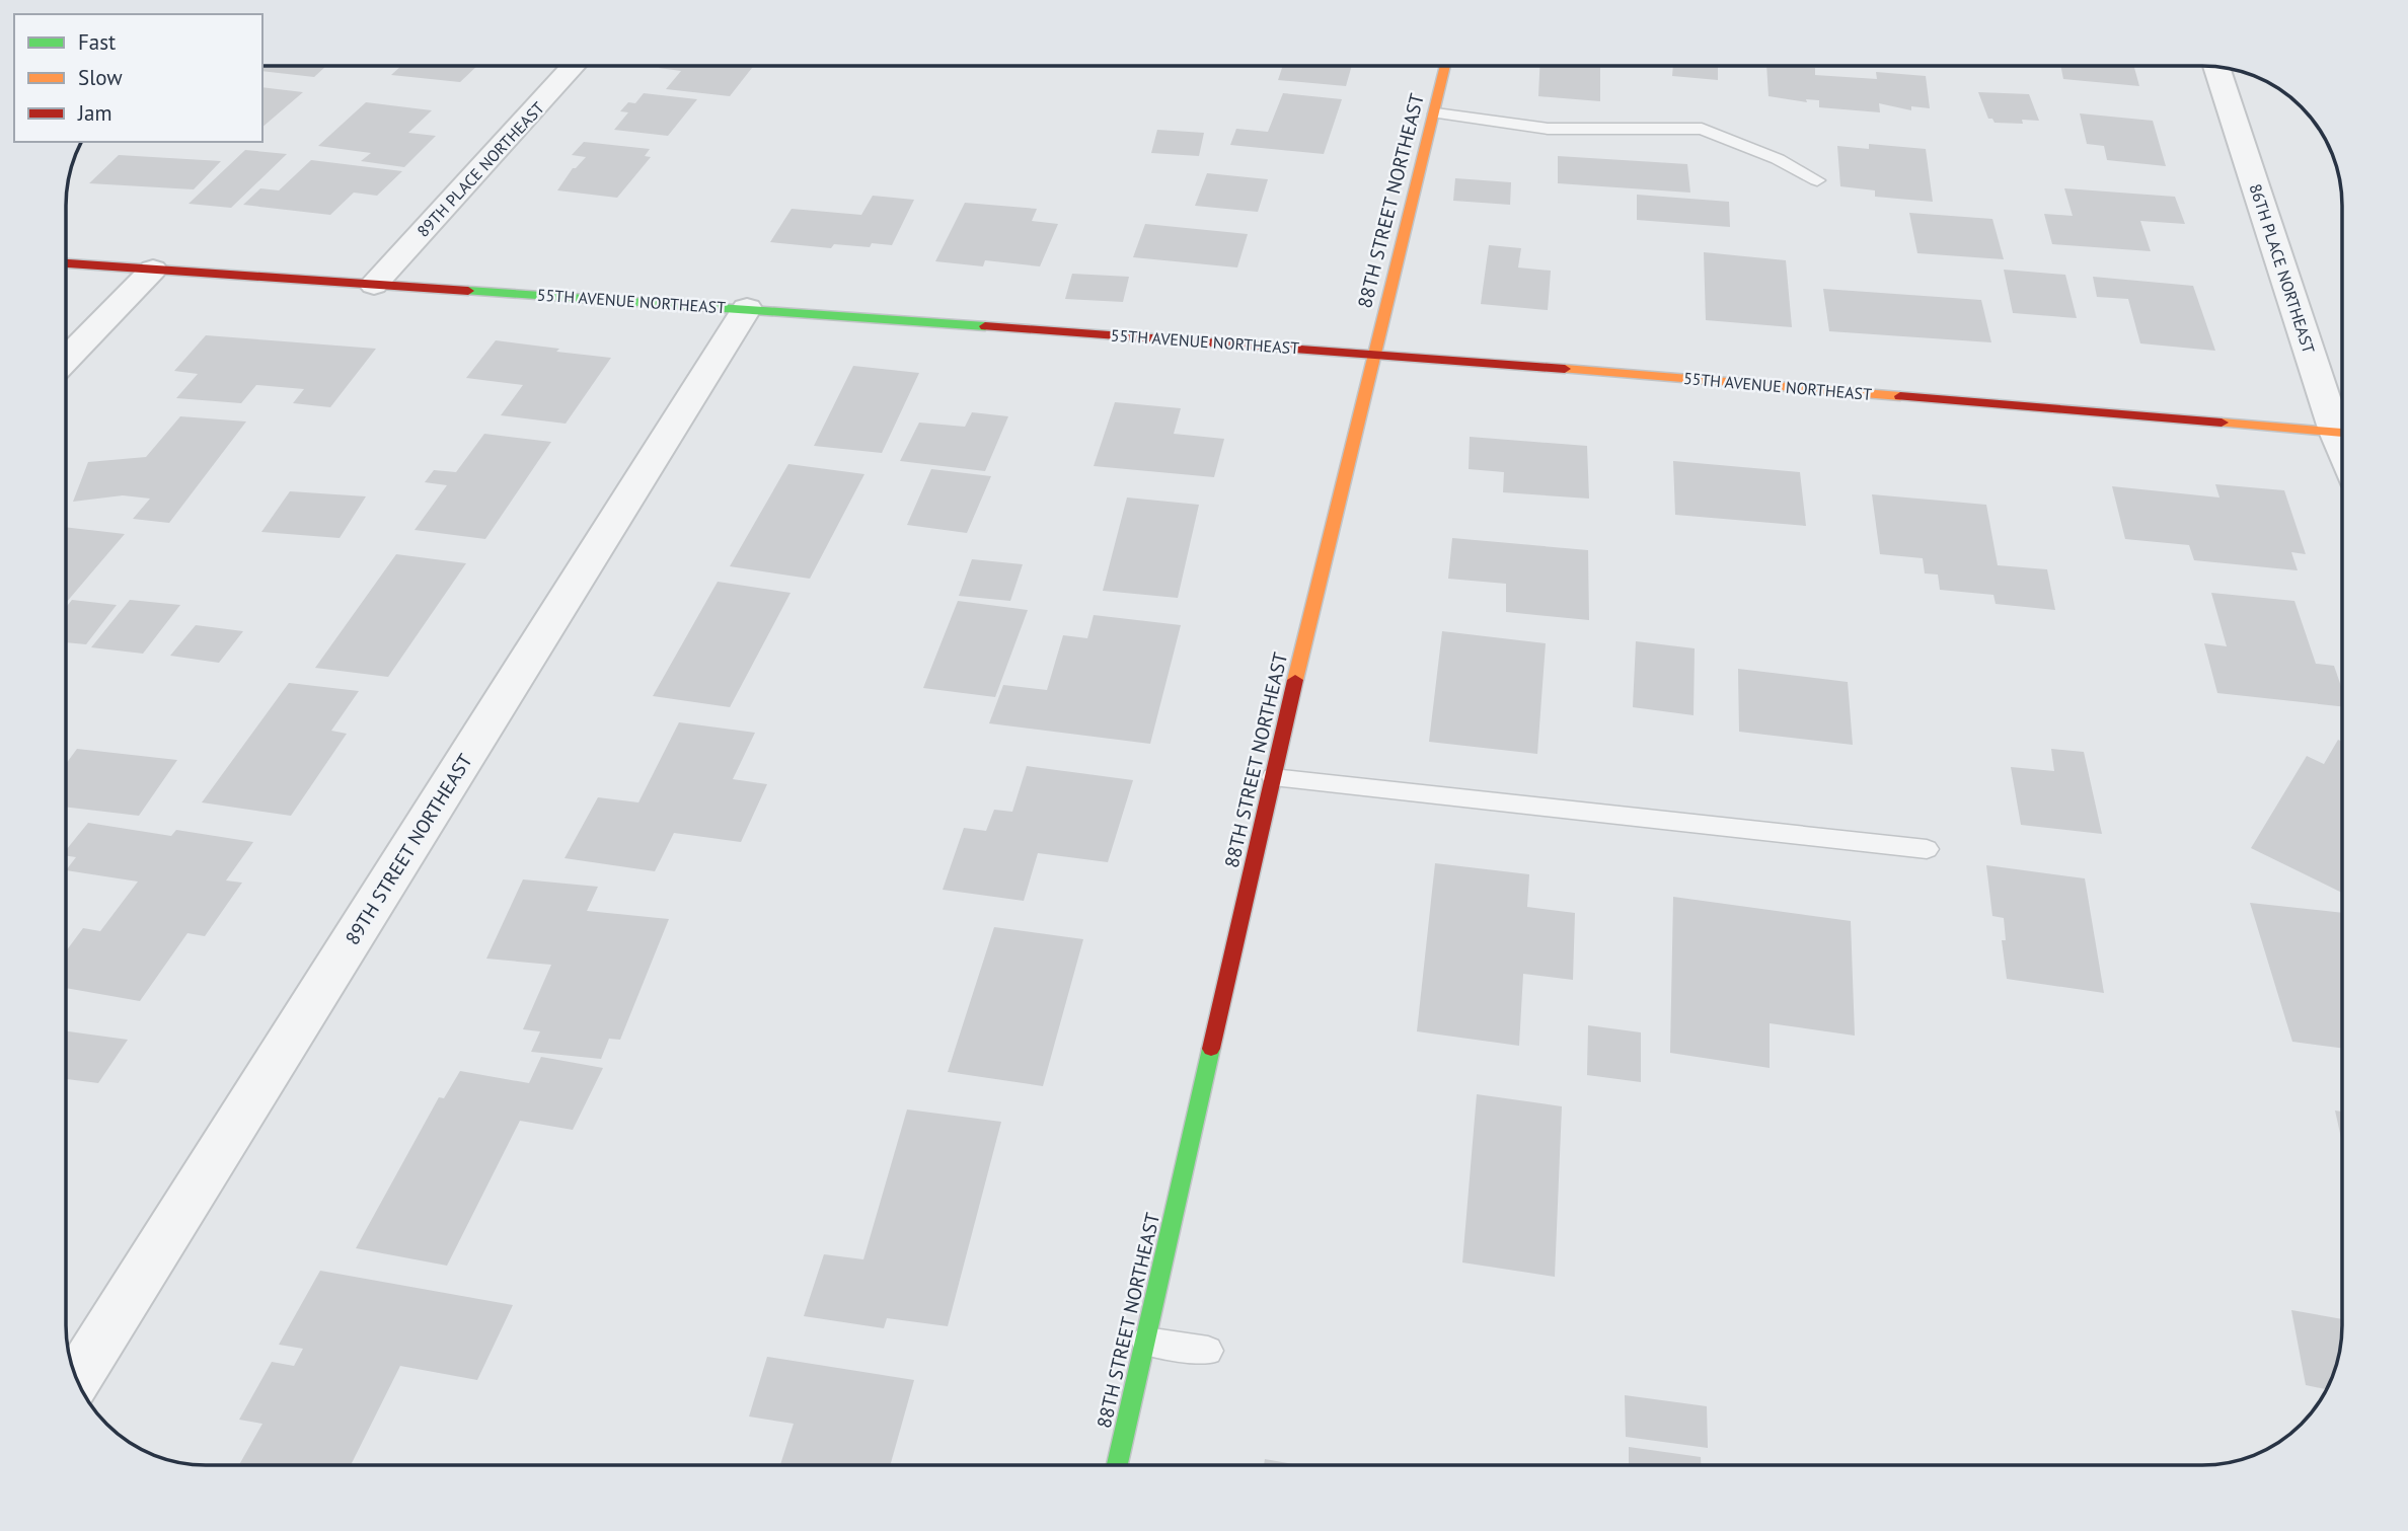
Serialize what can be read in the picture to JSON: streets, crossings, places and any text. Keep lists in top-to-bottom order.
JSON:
{
  "streets": {
    "street": [
      "89TH PLACE NORTHEAST",
      "88TH STREET NORTHEAST",
      "86TH PLACE NORTHEAST",
      "55TH AVENUE NORTHEAST",
      "89TH STREET NORTHEAST"
    ]
  },
  "crossings": [
    ["89TH PLACE NORTHEAST", "55TH AVENUE NORTHEAST"],
    ["88TH STREET NORTHEAST", "55TH AVENUE NORTHEAST"],
    ["55TH AVENUE NORTHEAST", "89TH STREET NORTHEAST"]
  ],
  "legend": ["Fast", "Slow", "Jam"]
}
